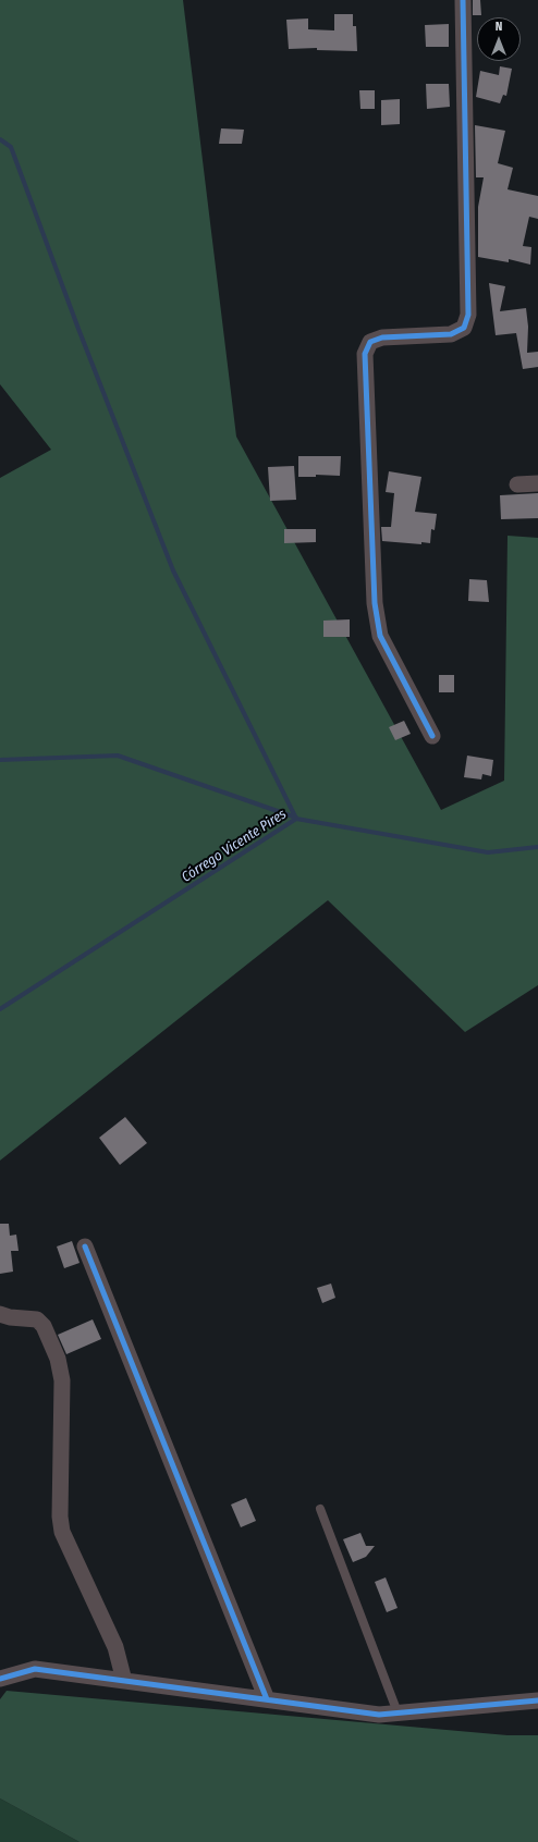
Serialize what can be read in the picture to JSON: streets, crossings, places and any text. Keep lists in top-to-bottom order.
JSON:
{
  "water": ["Córrego Vicente Pires"],
  "north": "top"
}
